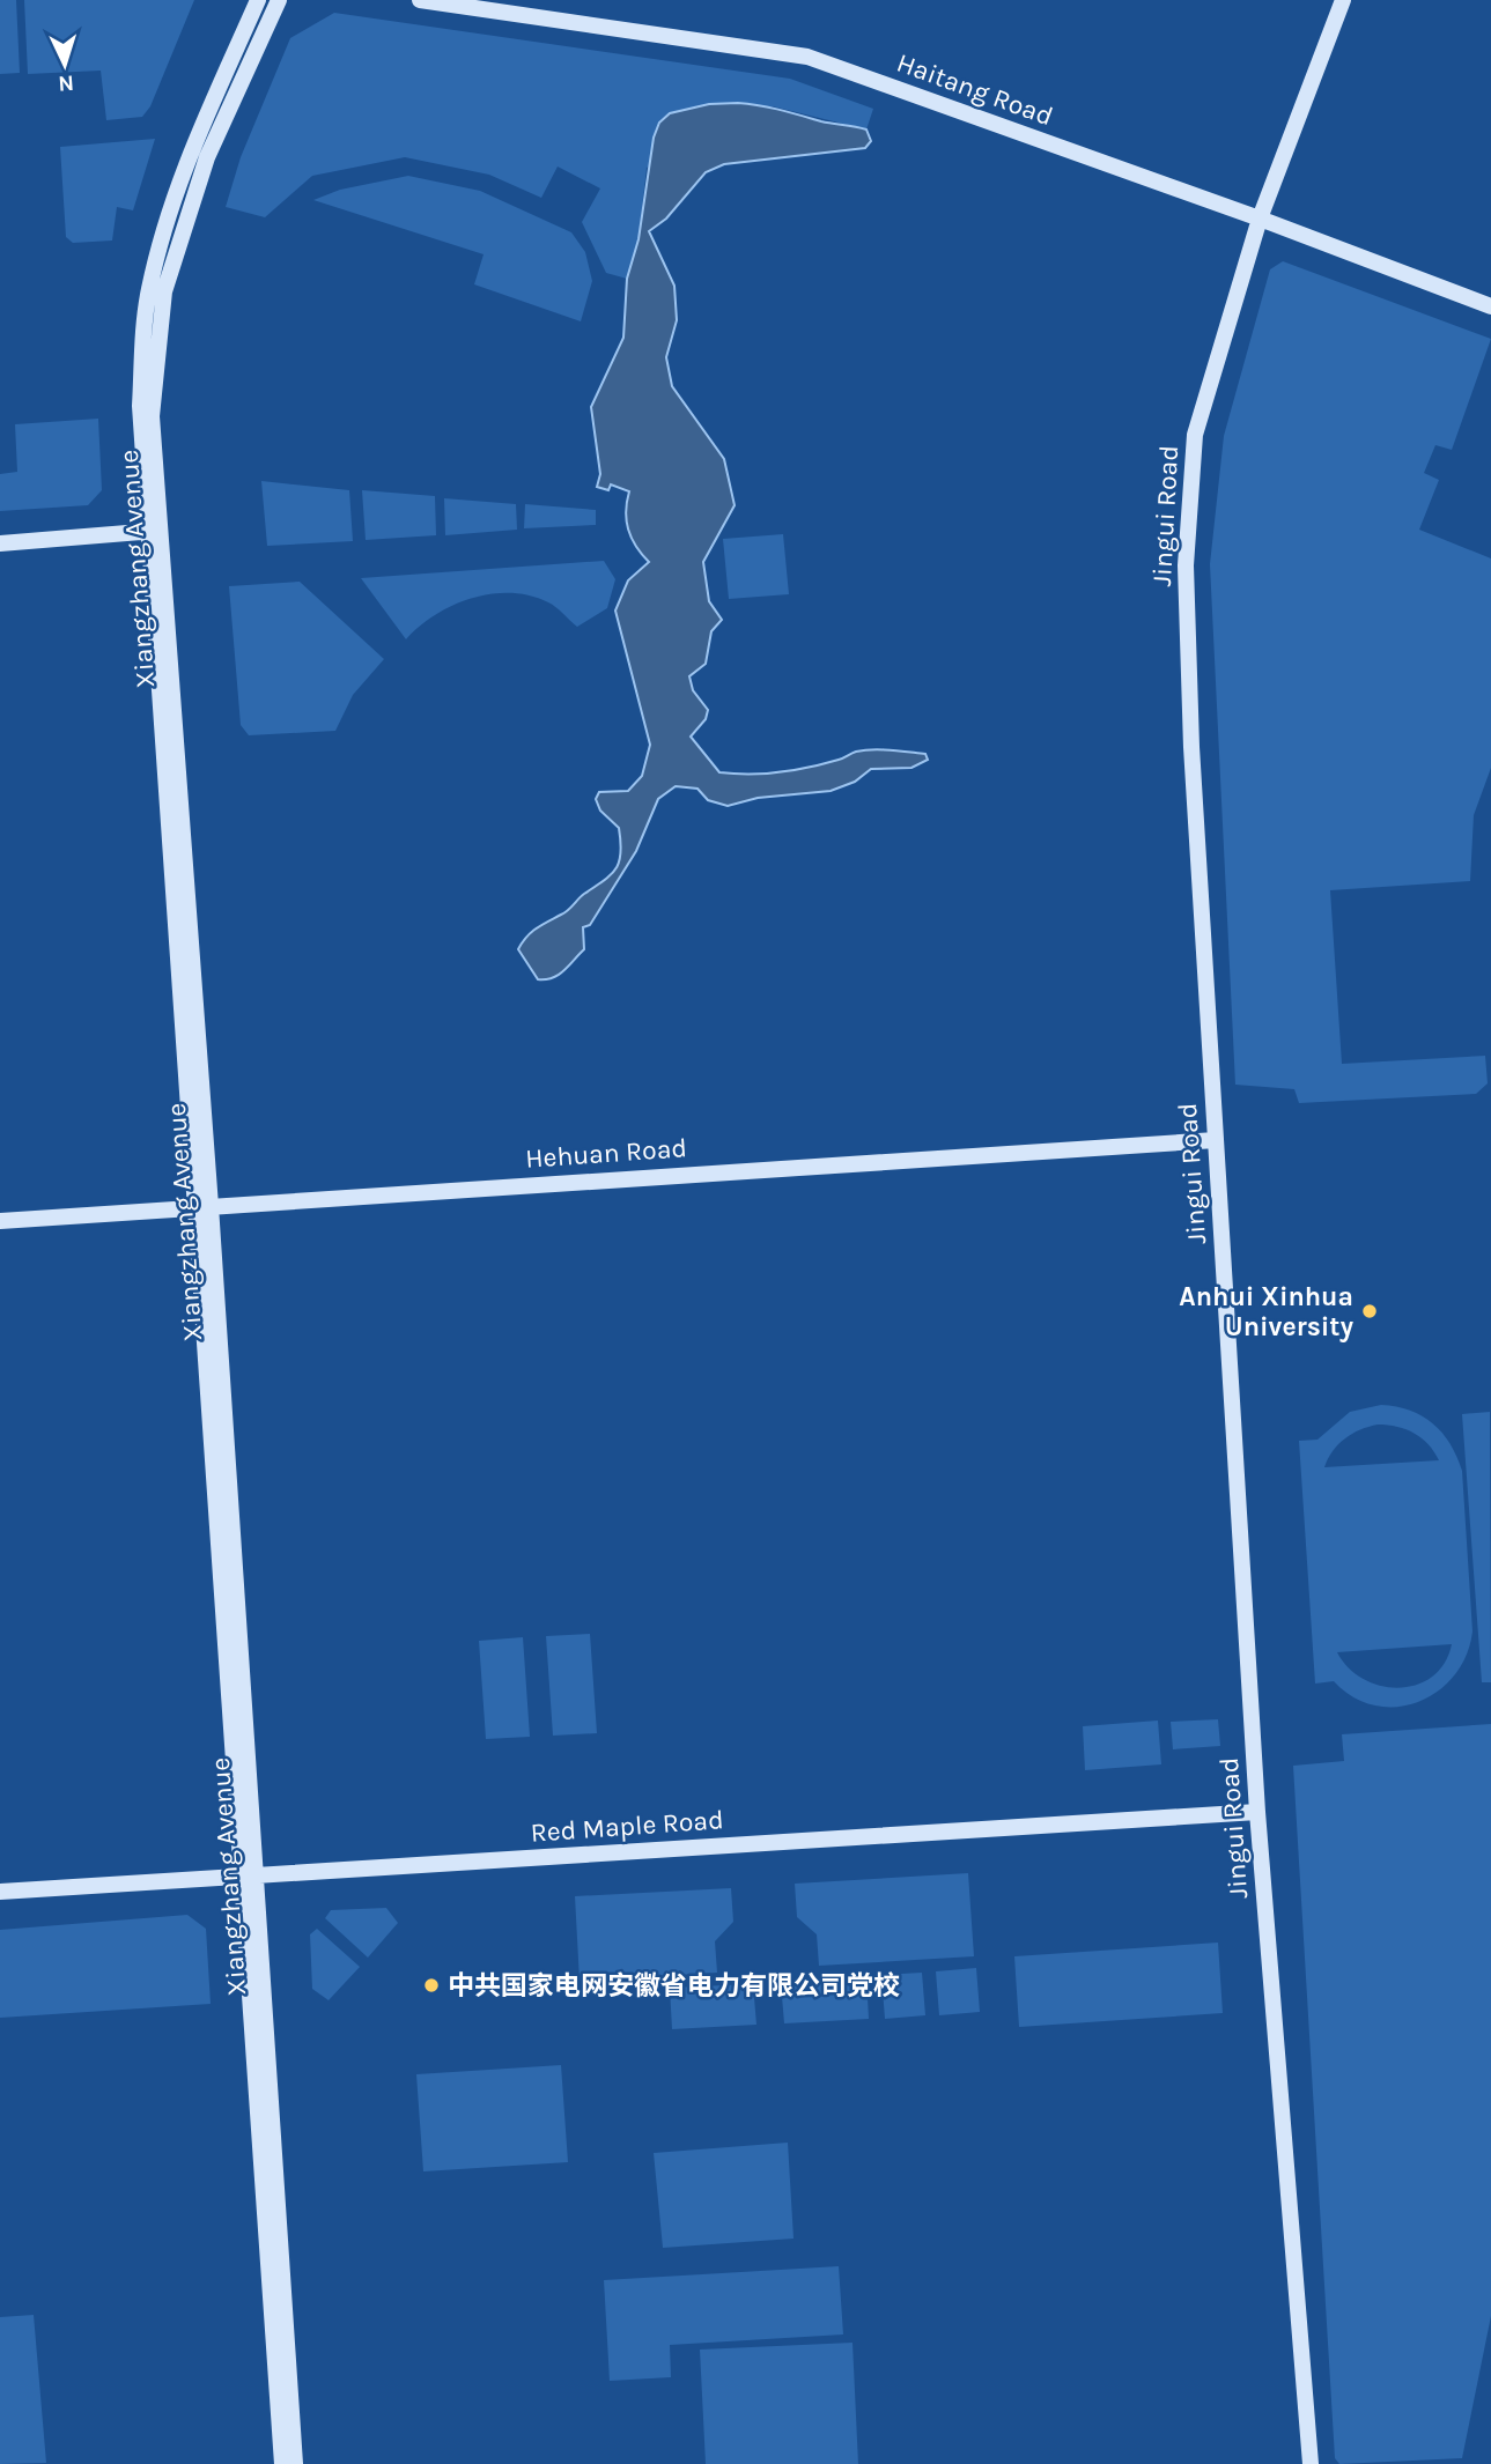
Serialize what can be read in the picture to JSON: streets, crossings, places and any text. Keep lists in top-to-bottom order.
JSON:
{
  "streets": {
    "street": [
      "Haitang Road",
      "Jingui Road",
      "Xiangzhang Avenue",
      "Hehuan Road",
      "Red Maple Road"
    ]
  },
  "crossings": [
    ["Haitang Road", "Jingui Road"],
    ["Jingui Road", "Hehuan Road"],
    ["Jingui Road", "Red Maple Road"],
    ["Xiangzhang Avenue", "Hehuan Road"],
    ["Xiangzhang Avenue", "Red Maple Road"]
  ],
  "places": ["Anhui Xinhua University", "中共国家电网安徽省电力有限公司党校"],
  "north": "bottom"
}
